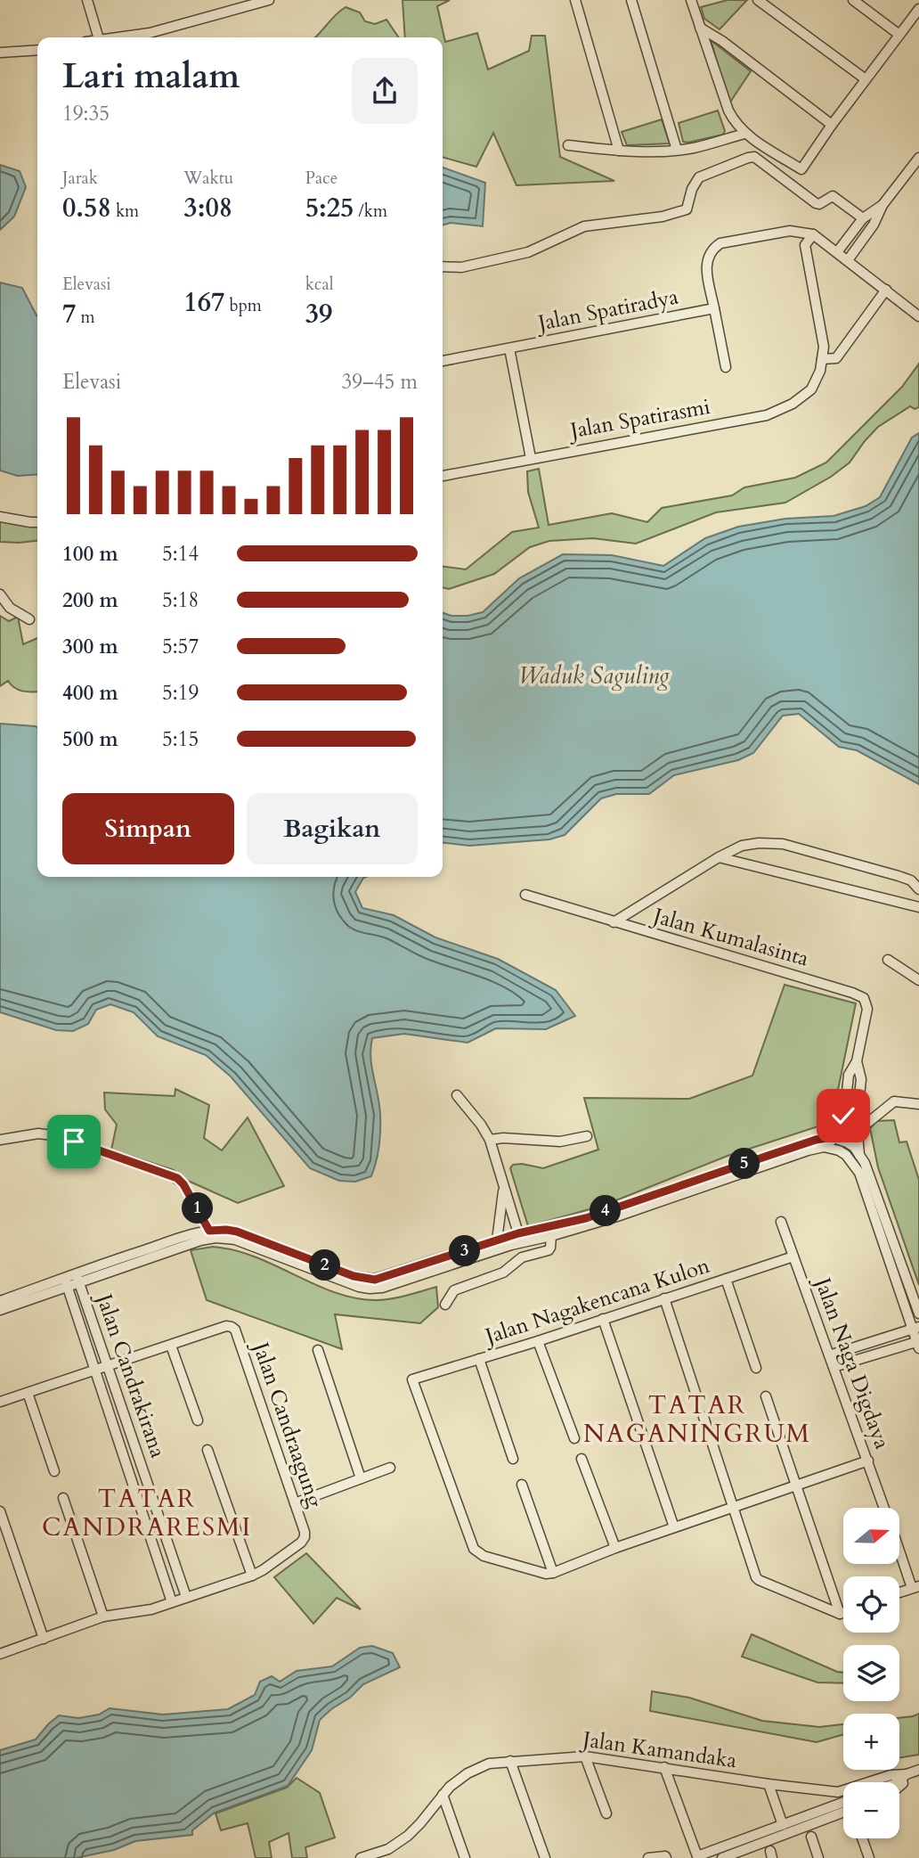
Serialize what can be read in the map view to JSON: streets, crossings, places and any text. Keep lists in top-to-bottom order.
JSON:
{
  "streets": {
    "street": [
      "Jalan Spatiradya",
      "Jalan Spatirasmi",
      "Jalan Kumalasinta",
      "Jalan Nagakencana Kulon",
      "Jalan Naga Digdaya",
      "Jalan Candrakirana",
      "Jalan Candraagung",
      "Jalan Kamandaka"
    ]
  },
  "crossings": [
    ["Jalan Nagakencana Kulon", "Jalan Naga Digdaya"]
  ],
  "districts": ["TATAR NAGANINGRUM", "TATAR CANDRARESMI"],
  "water": ["Waduk Saguling"],
  "north": "right",
  "page": {
    "heading": ["Lari malam", "19:35"],
    "stats": [
      ["Jarak", "0.58 km"],
      ["Waktu", "3:08"],
      ["Pace", "5:25 /km"],
      ["Elevasi", "7 m"],
      ["167 bpm"],
      ["kcal", "39"]
    ],
    "chart": ["Elevasi", "39–45 m"],
    "list": [
      {
        "name": "100 m",
        "note": "5:14"
      },
      {
        "name": "200 m",
        "note": "5:18"
      },
      {
        "name": "300 m",
        "note": "5:57"
      },
      {
        "name": "400 m",
        "note": "5:19"
      },
      {
        "name": "500 m",
        "note": "5:15"
      }
    ],
    "buttons": ["Simpan", "Bagikan"],
    "pins": [
      "5",
      "1",
      "4",
      "3",
      "2"
    ],
    "map_buttons": ["+", "−"]
  }
}
